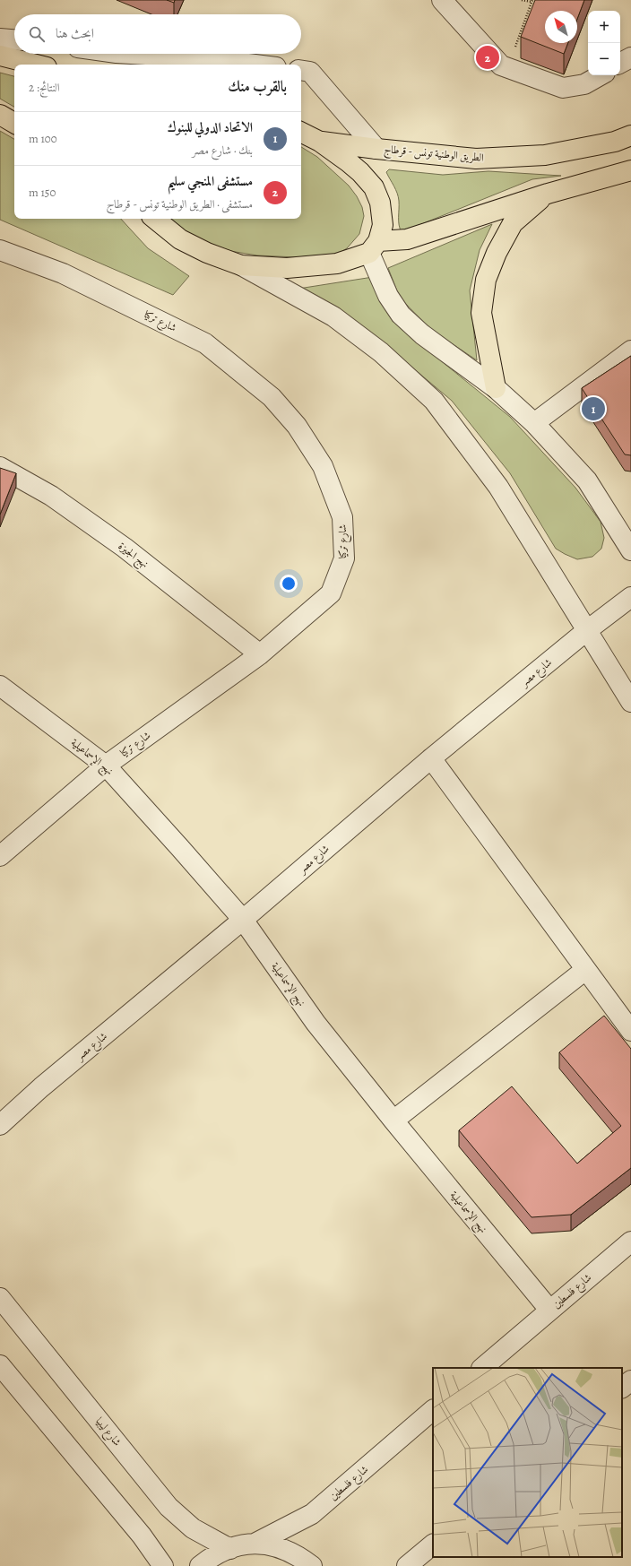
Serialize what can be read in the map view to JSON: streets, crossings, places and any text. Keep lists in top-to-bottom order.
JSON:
{
  "streets": {
    "main road": ["الطريق الوطنية تونس - قرطاج"],
    "street": [
      "شارع تركيا",
      "نهج الجيزة",
      "شارع مصر",
      "نهج الإسماعيلية",
      "شارع فلسطين",
      "شارع ليبيا"
    ]
  },
  "crossings": [
    ["شارع تركيا", "نهج الجيزة"],
    ["شارع تركيا", "نهج الإسماعيلية"],
    ["شارع مصر", "نهج الإسماعيلية"],
    ["نهج الإسماعيلية", "شارع فلسطين"]
  ],
  "north": "top left",
  "page": {
    "map_buttons": ["+", "−"],
    "search": "ابحث هنا",
    "pins": ["2", "1"],
    "heading": ["بالقرب منك", "النتائج: 2"],
    "list": [
      {
        "mark": "1",
        "name": "الاتحاد الدولي للبنوك",
        "note": "بنك · شارع مصر",
        "value": "100 m"
      },
      {
        "mark": "2",
        "name": "مستشفى المنجي سليم",
        "note": "مستشفى · الطريق الوطنية تونس - قرطاج",
        "value": "150 m"
      }
    ]
  }
}
